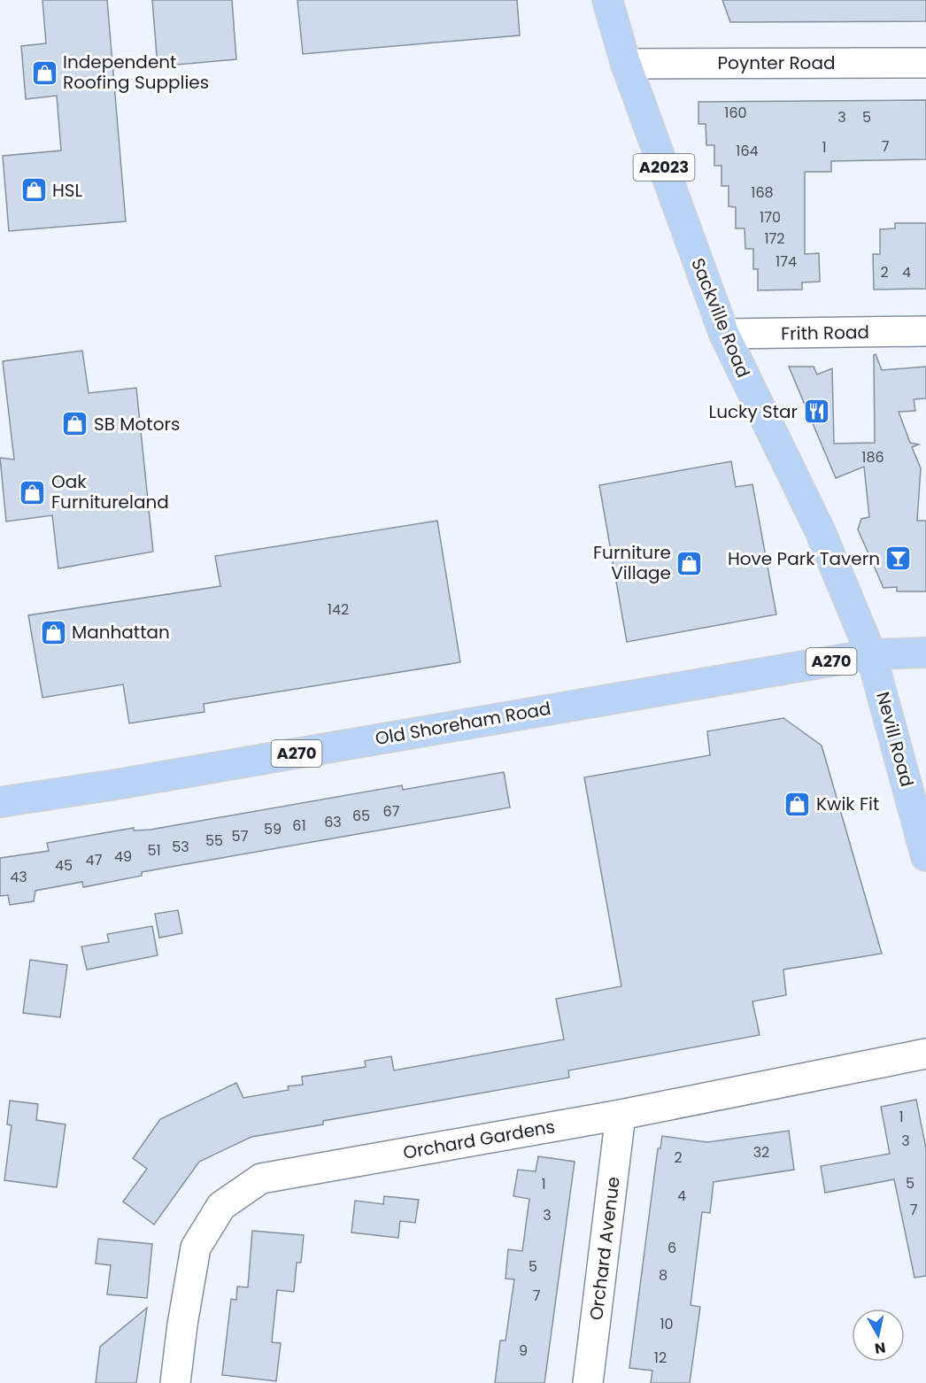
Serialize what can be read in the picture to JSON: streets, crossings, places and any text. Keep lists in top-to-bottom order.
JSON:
{
  "streets": {
    "main road": [
      "A2023",
      "Sackville Road",
      "A270",
      "Old Shoreham Road",
      "Nevill Road"
    ],
    "street": [
      "Poynter Road",
      "Frith Road",
      "Orchard Gardens",
      "Orchard Avenue"
    ]
  },
  "crossings": [
    ["Poynter Road", "Sackville Road"],
    ["Sackville Road", "Frith Road"],
    ["Sackville Road", "Old Shoreham Road"],
    ["Sackville Road", "Nevill Road"],
    ["Old Shoreham Road", "Nevill Road"],
    ["Orchard Gardens", "Orchard Avenue"]
  ],
  "places": {
    "shop": [
      "Independent Roofing Supplies",
      "HSL",
      "SB Motors",
      "Oak Furnitureland",
      "Furniture Village",
      "Manhattan",
      "Kwik Fit"
    ],
    "restaurant": ["Lucky Star"],
    "bar": ["Hove Park Tavern"]
  },
  "house_numbers": [
    "160",
    "3",
    "5",
    "7",
    "1",
    "164",
    "168",
    "170",
    "172",
    "174",
    "2",
    "4",
    "186",
    "142",
    "67",
    "65",
    "63",
    "61",
    "59",
    "57",
    "55",
    "53",
    "51",
    "49",
    "47",
    "45",
    "43",
    "1",
    "3",
    "32",
    "2",
    "5",
    "1",
    "4",
    "7",
    "3",
    "6",
    "5",
    "8",
    "7",
    "10",
    "9",
    "12"
  ],
  "north": "bottom"
}
